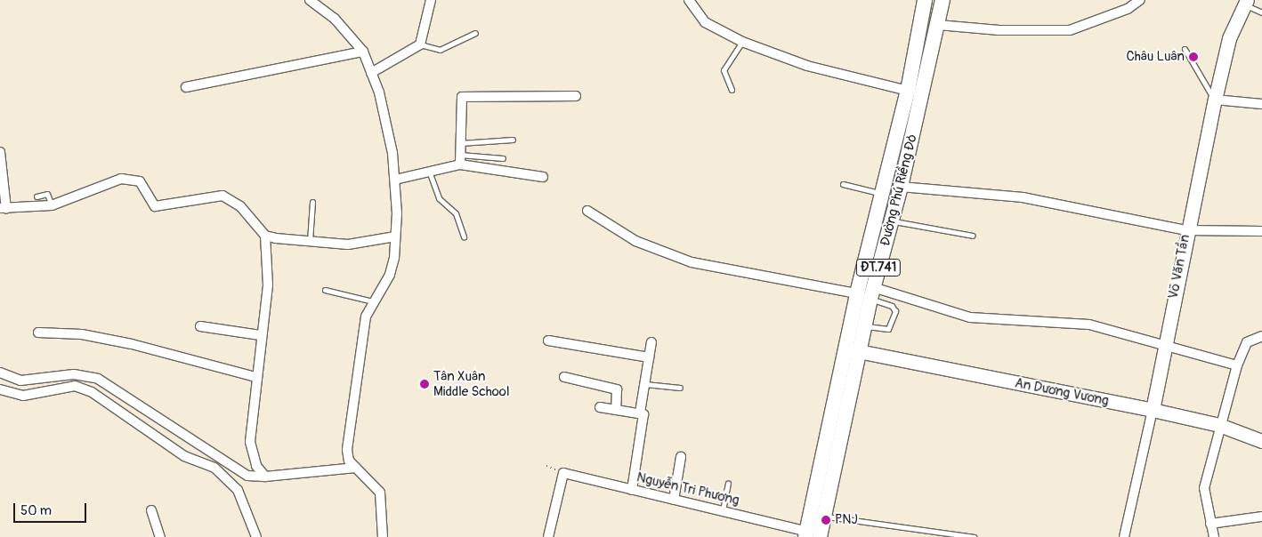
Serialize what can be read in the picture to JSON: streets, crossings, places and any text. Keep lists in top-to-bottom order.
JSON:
{
  "streets": {
    "main road": ["Đường Phú Riềng Đỏ", "ĐT.741"],
    "street": ["Võ Văn Tần", "An Dương Vương", "Nguyễn Tri Phương"]
  },
  "crossings": [
    ["Đường Phú Riềng Đỏ", "An Dương Vương"],
    ["Đường Phú Riềng Đỏ", "Nguyễn Tri Phương"],
    ["Võ Văn Tần", "An Dương Vương"]
  ],
  "places": ["Châu Luân", "Tân Xuân Middle School", "PNJ"],
  "scale_bar": "50 m"
}
